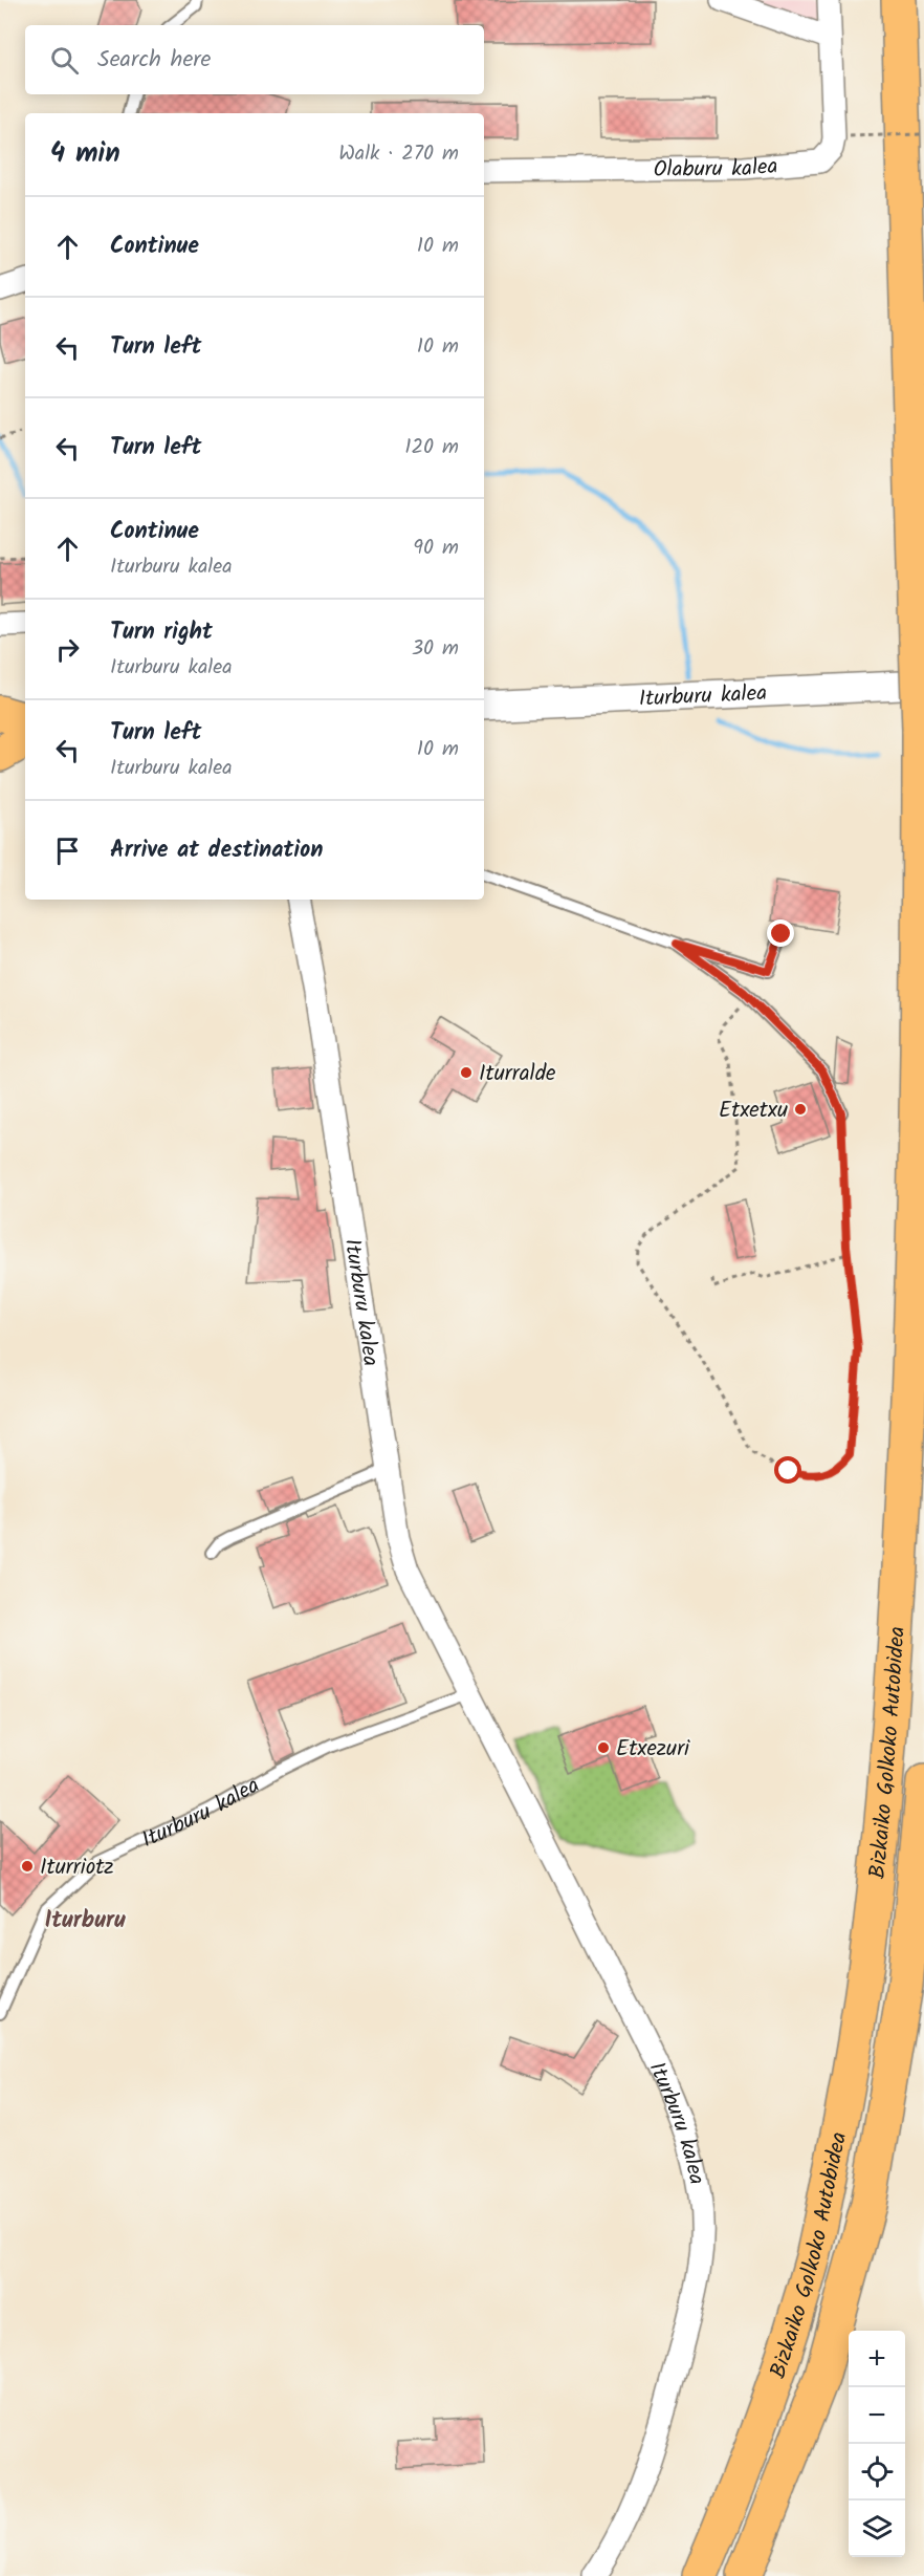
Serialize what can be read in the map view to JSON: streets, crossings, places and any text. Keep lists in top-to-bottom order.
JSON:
{
  "streets": {
    "highway": ["Bizkaiko Golkoko Autobidea"],
    "street": ["Olaburu kalea", "Iturburu kalea"]
  },
  "districts": ["Iturburu"],
  "places": [
    "Iturralde",
    "Etxetxu",
    "Etxezuri",
    "Iturriotz"
  ],
  "page": {
    "search": "Search here",
    "heading": ["4 min", "Walk · 270 m"],
    "list": [
      ["Continue", "10 m"],
      ["Turn left", "10 m"],
      ["Turn left", "120 m"],
      ["Continue", "Iturburu kalea", "90 m"],
      ["Turn right", "Iturburu kalea", "30 m"],
      ["Turn left", "Iturburu kalea", "10 m"],
      "Arrive at destination"
    ],
    "map_buttons": ["+", "−"]
  }
}
